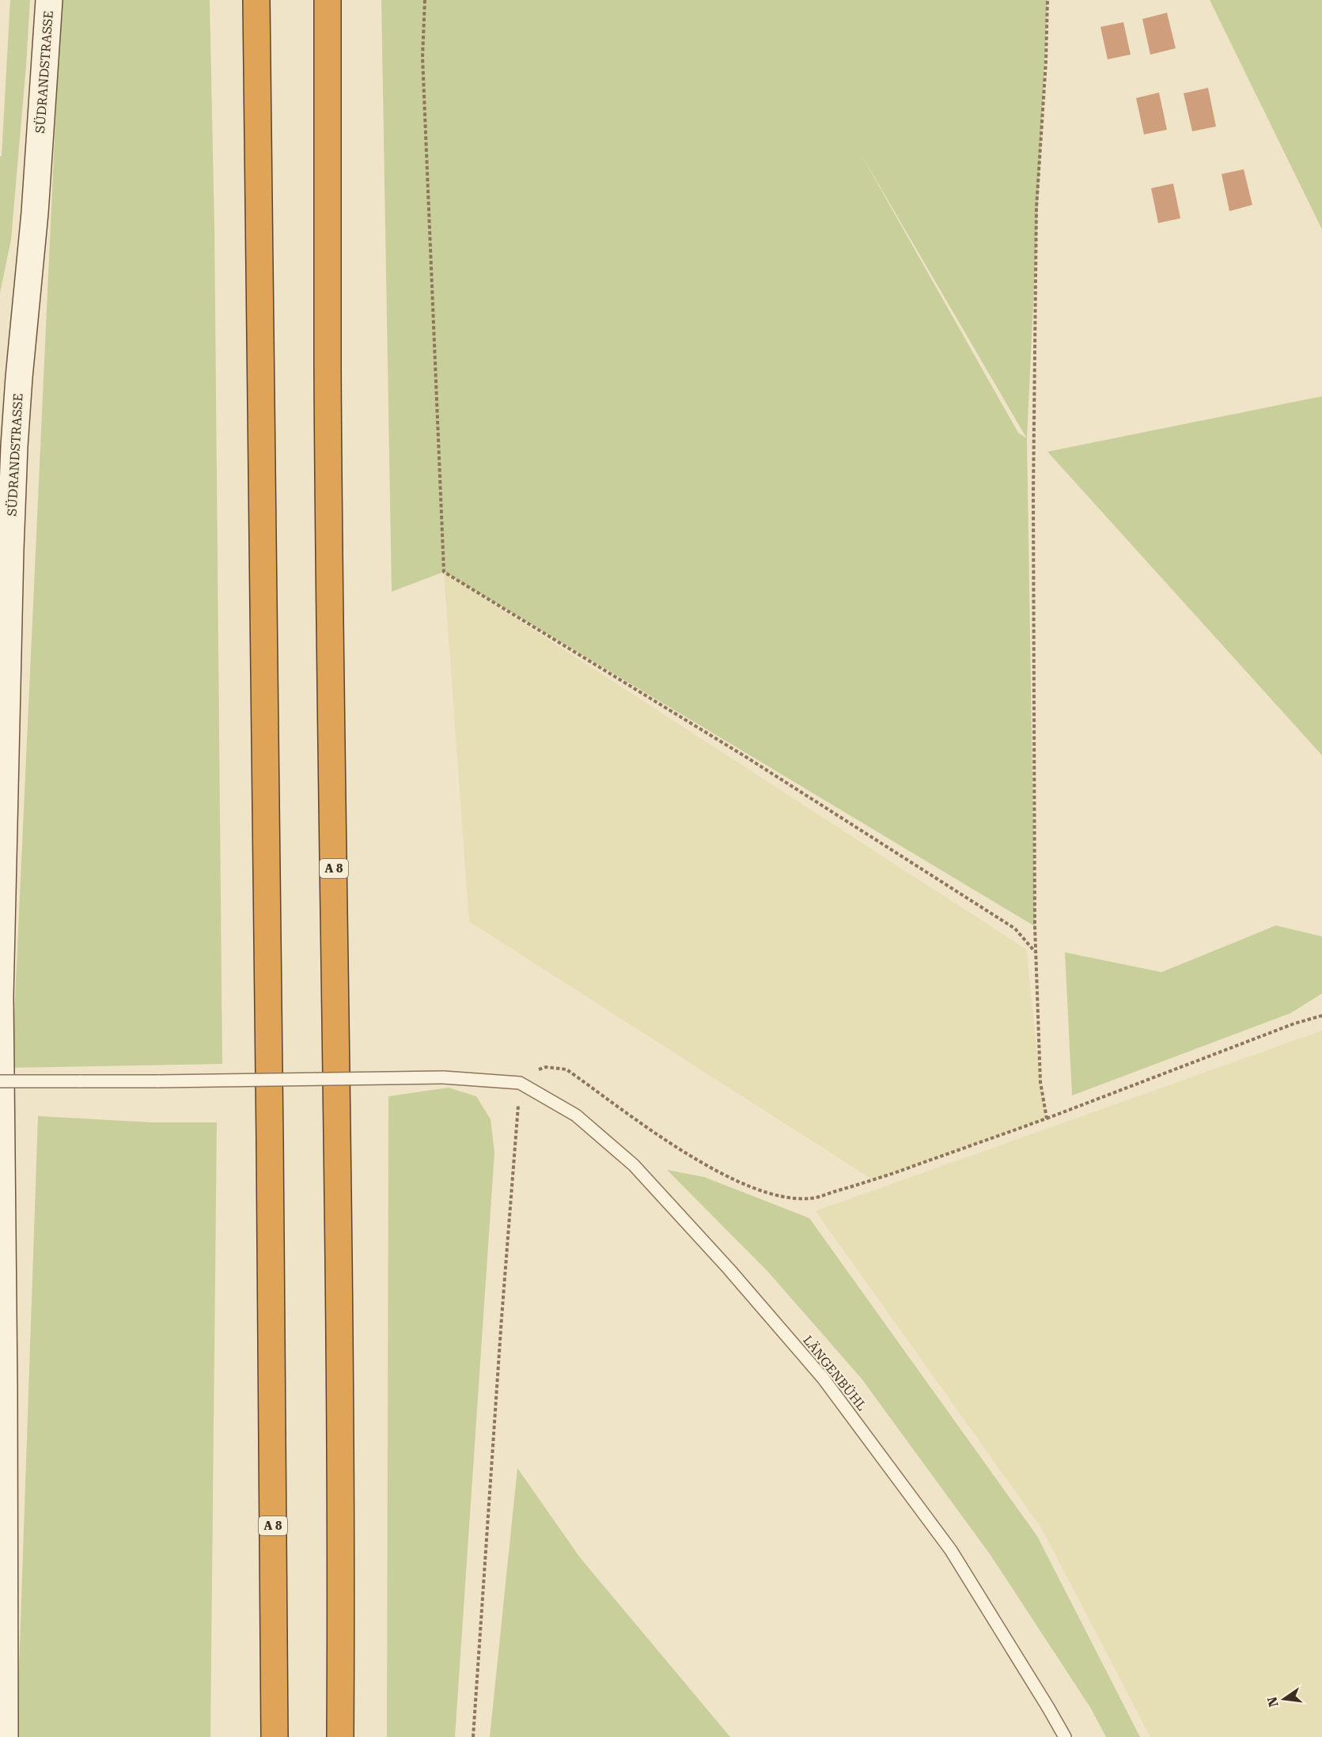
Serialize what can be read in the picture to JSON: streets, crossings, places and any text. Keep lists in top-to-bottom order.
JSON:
{
  "streets": {
    "highway": ["A 8"],
    "main road": ["SÜDRANDSTRASSE"],
    "lane": ["LÄNGENBÜHL"]
  },
  "north": "left"
}
